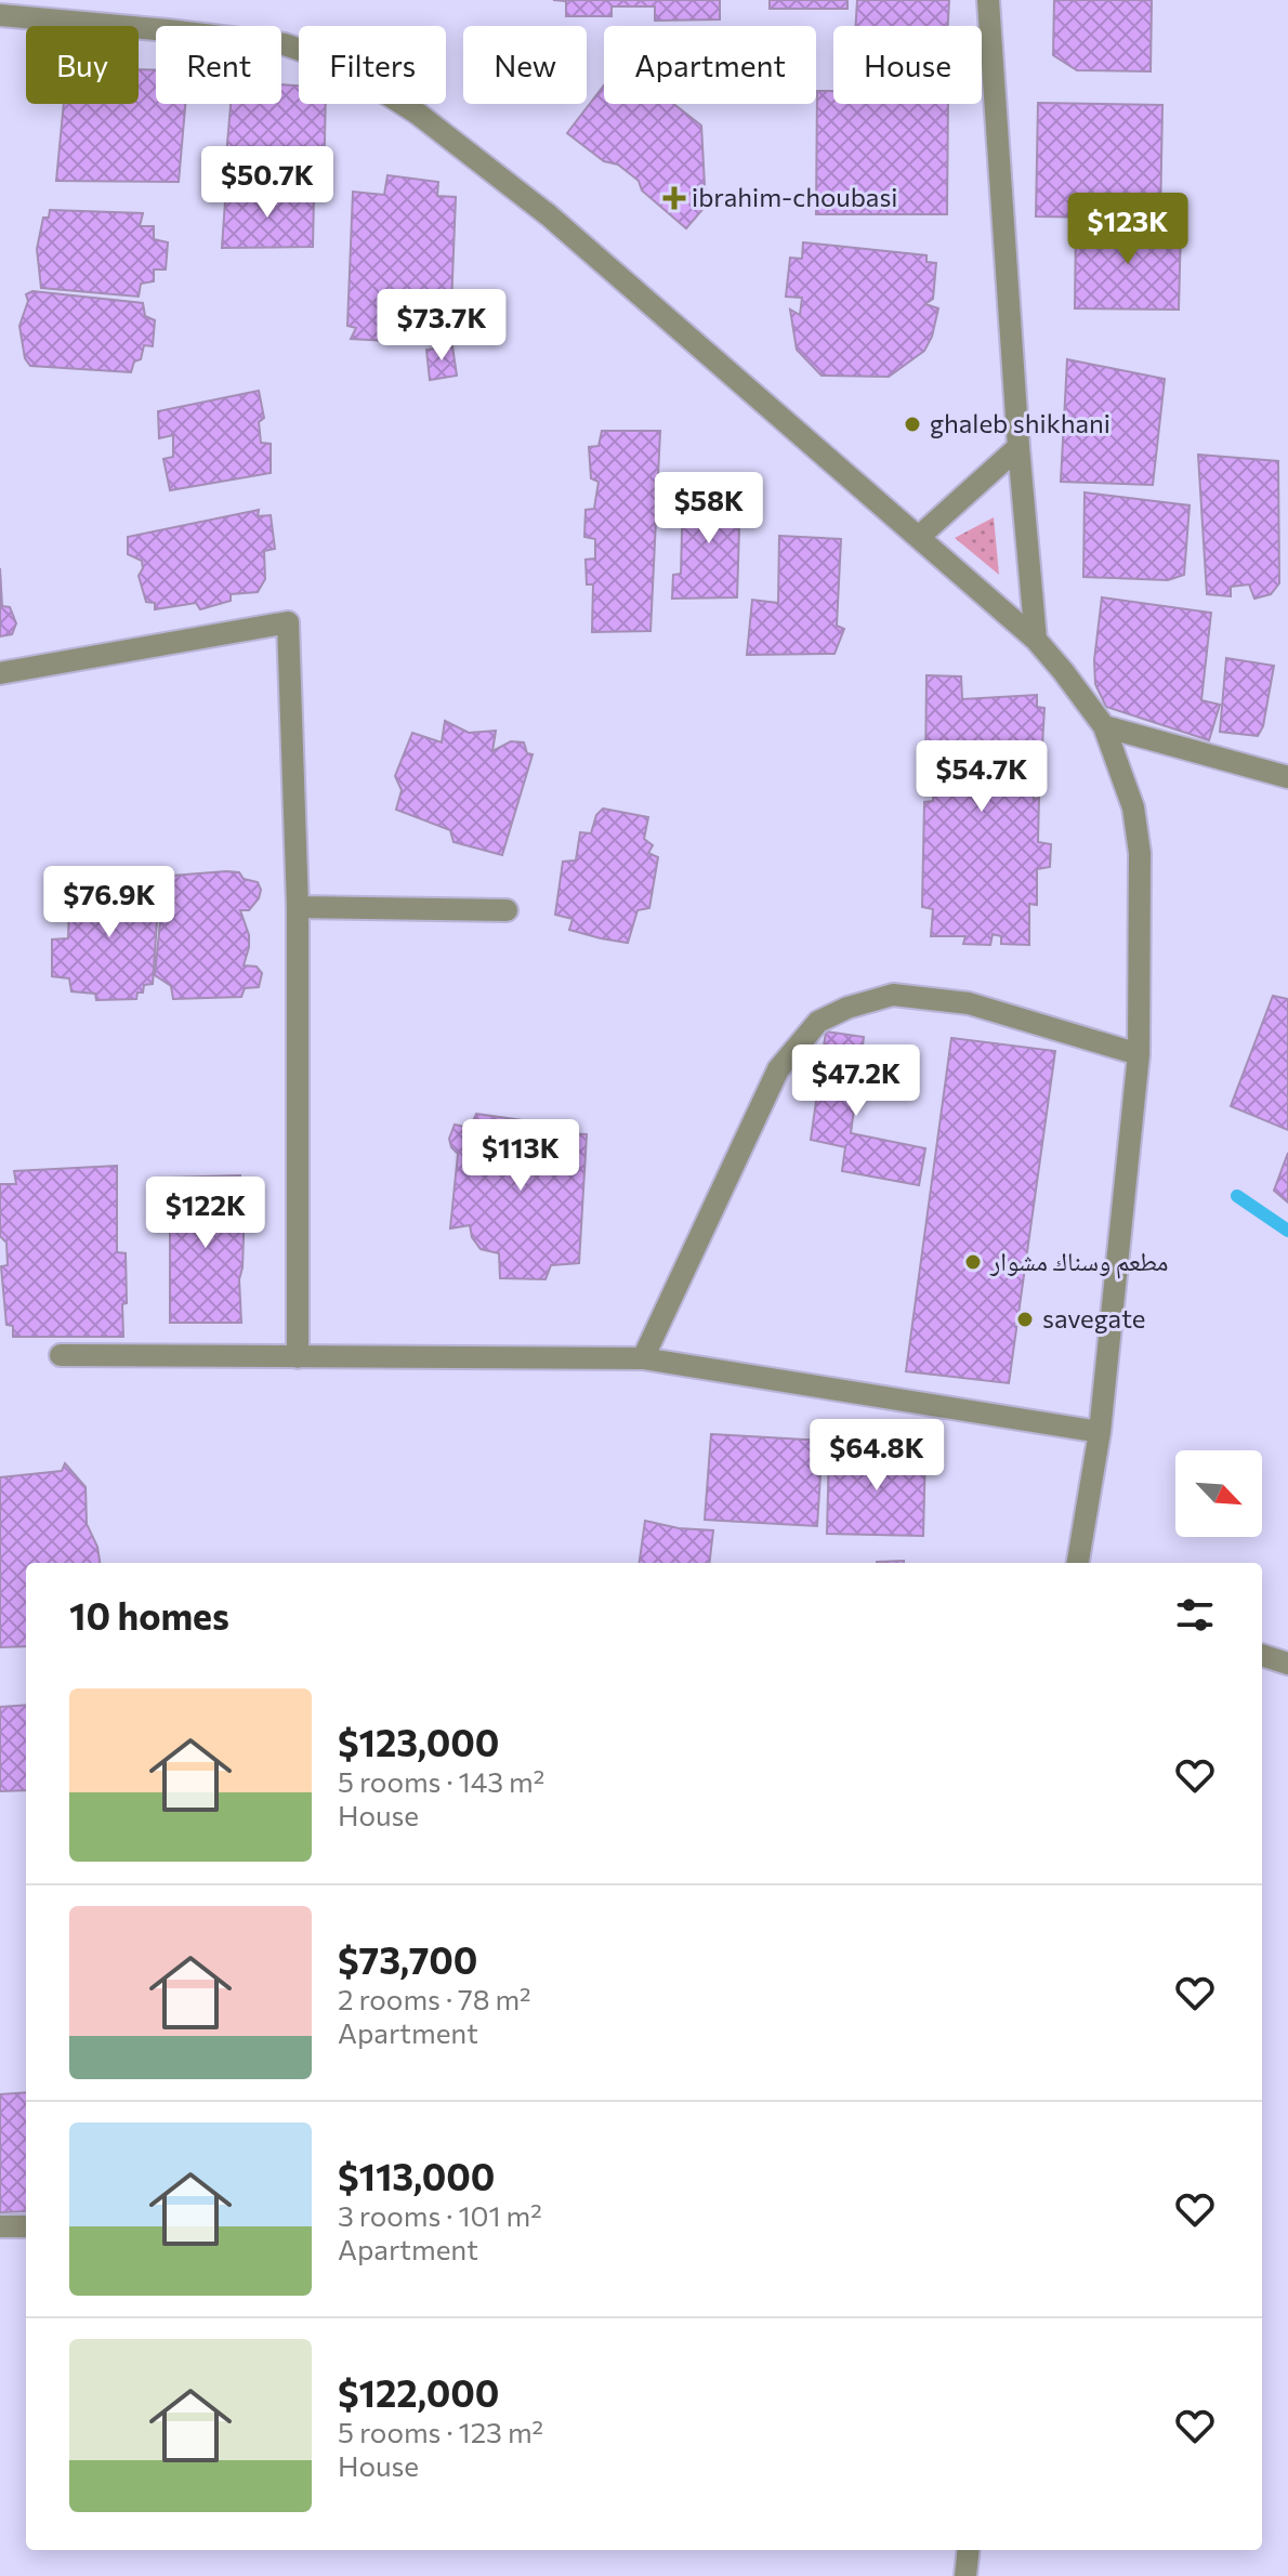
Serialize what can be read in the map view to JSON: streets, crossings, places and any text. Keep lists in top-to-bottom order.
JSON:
{
  "places": {
    "health": ["ibrahim-choubasi"],
    "other": ["ghaleb shikhani", "مطعم وسناك مشوار", "savegate"]
  },
  "north": "bottom right",
  "page": {
    "chip": [
      "Buy",
      "Rent",
      "Filters",
      "New",
      "Apartment",
      "House"
    ],
    "price": [
      "$50.7K",
      "$123K",
      "$73.7K",
      "$58K",
      "$54.7K",
      "$76.9K",
      "$47.2K",
      "$113K",
      "$122K",
      "$64.8K"
    ],
    "heading": "10 homes",
    "list": [
      {
        "name": "$123,000",
        "note": "5 rooms · 143 m² · House"
      },
      {
        "name": "$73,700",
        "note": "2 rooms · 78 m² · Apartment"
      },
      {
        "name": "$113,000",
        "note": "3 rooms · 101 m² · Apartment"
      },
      {
        "name": "$122,000",
        "note": "5 rooms · 123 m² · House"
      }
    ]
  }
}
